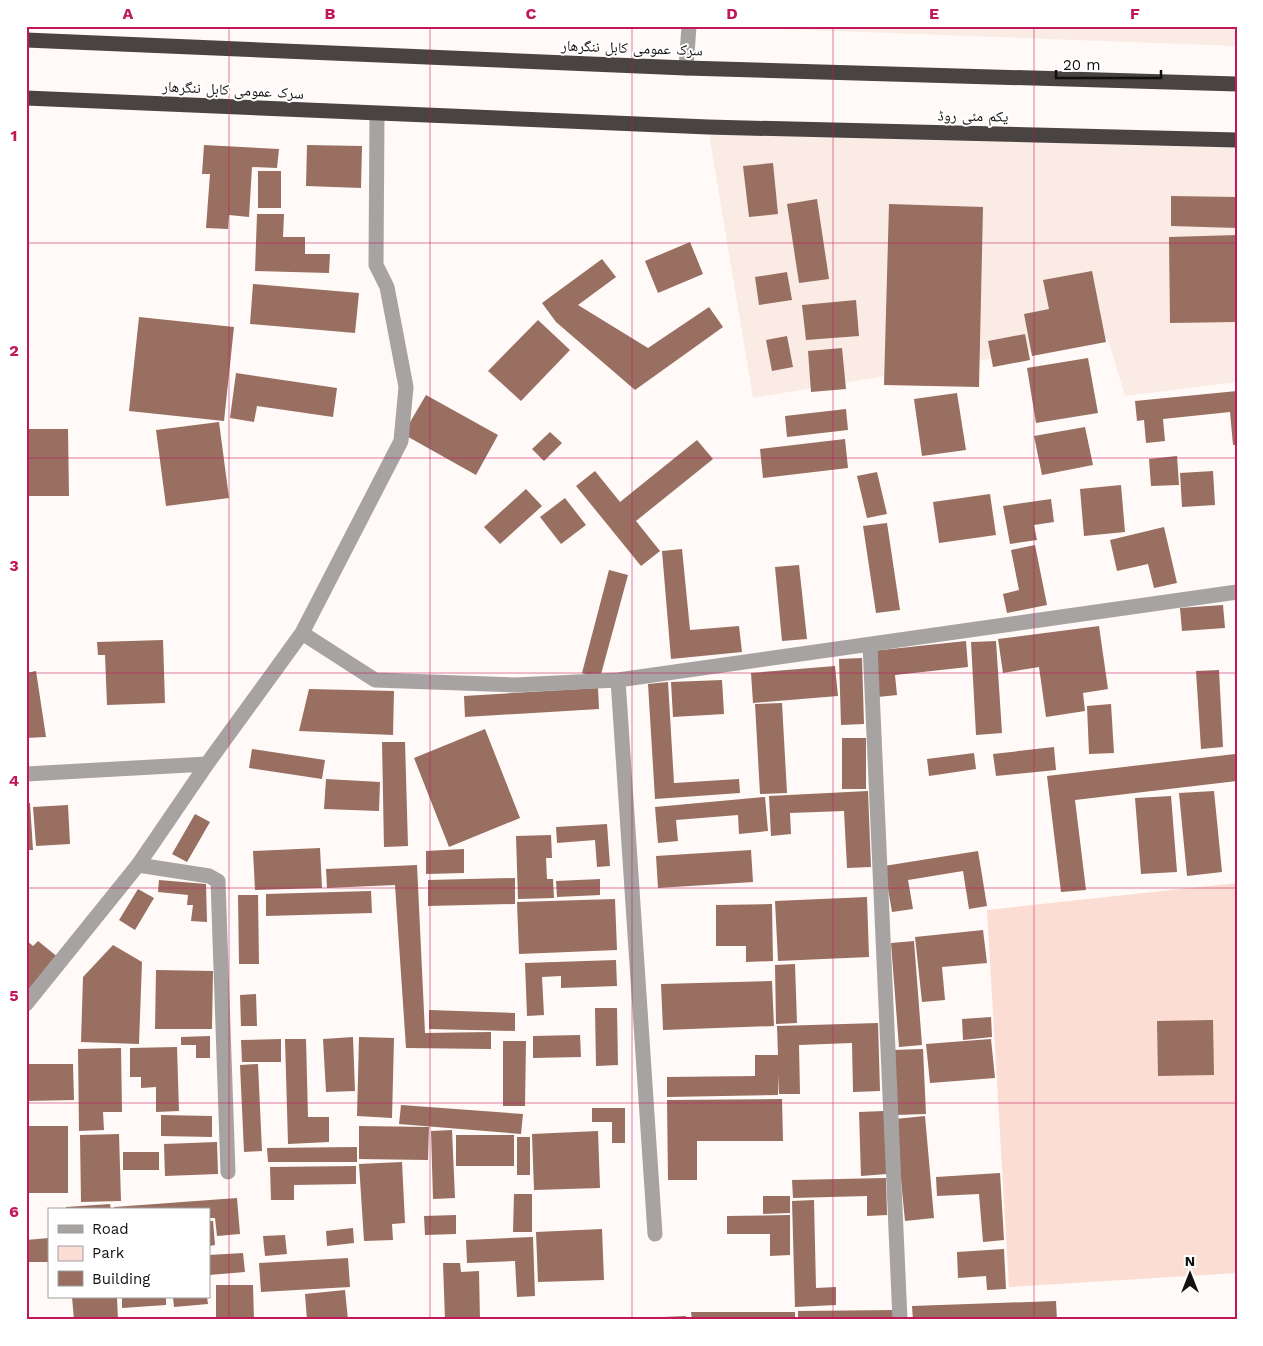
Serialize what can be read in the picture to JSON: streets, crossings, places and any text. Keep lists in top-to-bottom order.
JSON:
{
  "streets": {
    "highway": ["سرک عمومی کابل ننگرهار", "یکم مئی روڈ"]
  },
  "crossings": [
    ["سرک عمومی کابل ننگرهار", "یکم مئی روڈ"]
  ],
  "legend": ["Road", "Park", "Building"],
  "scale_bar": "20 m",
  "north": "top",
  "grid": {
    "columns": [
      "A",
      "B",
      "C",
      "D",
      "E",
      "F"
    ],
    "rows": [
      "1",
      "2",
      "3",
      "4",
      "5",
      "6"
    ]
  }
}
